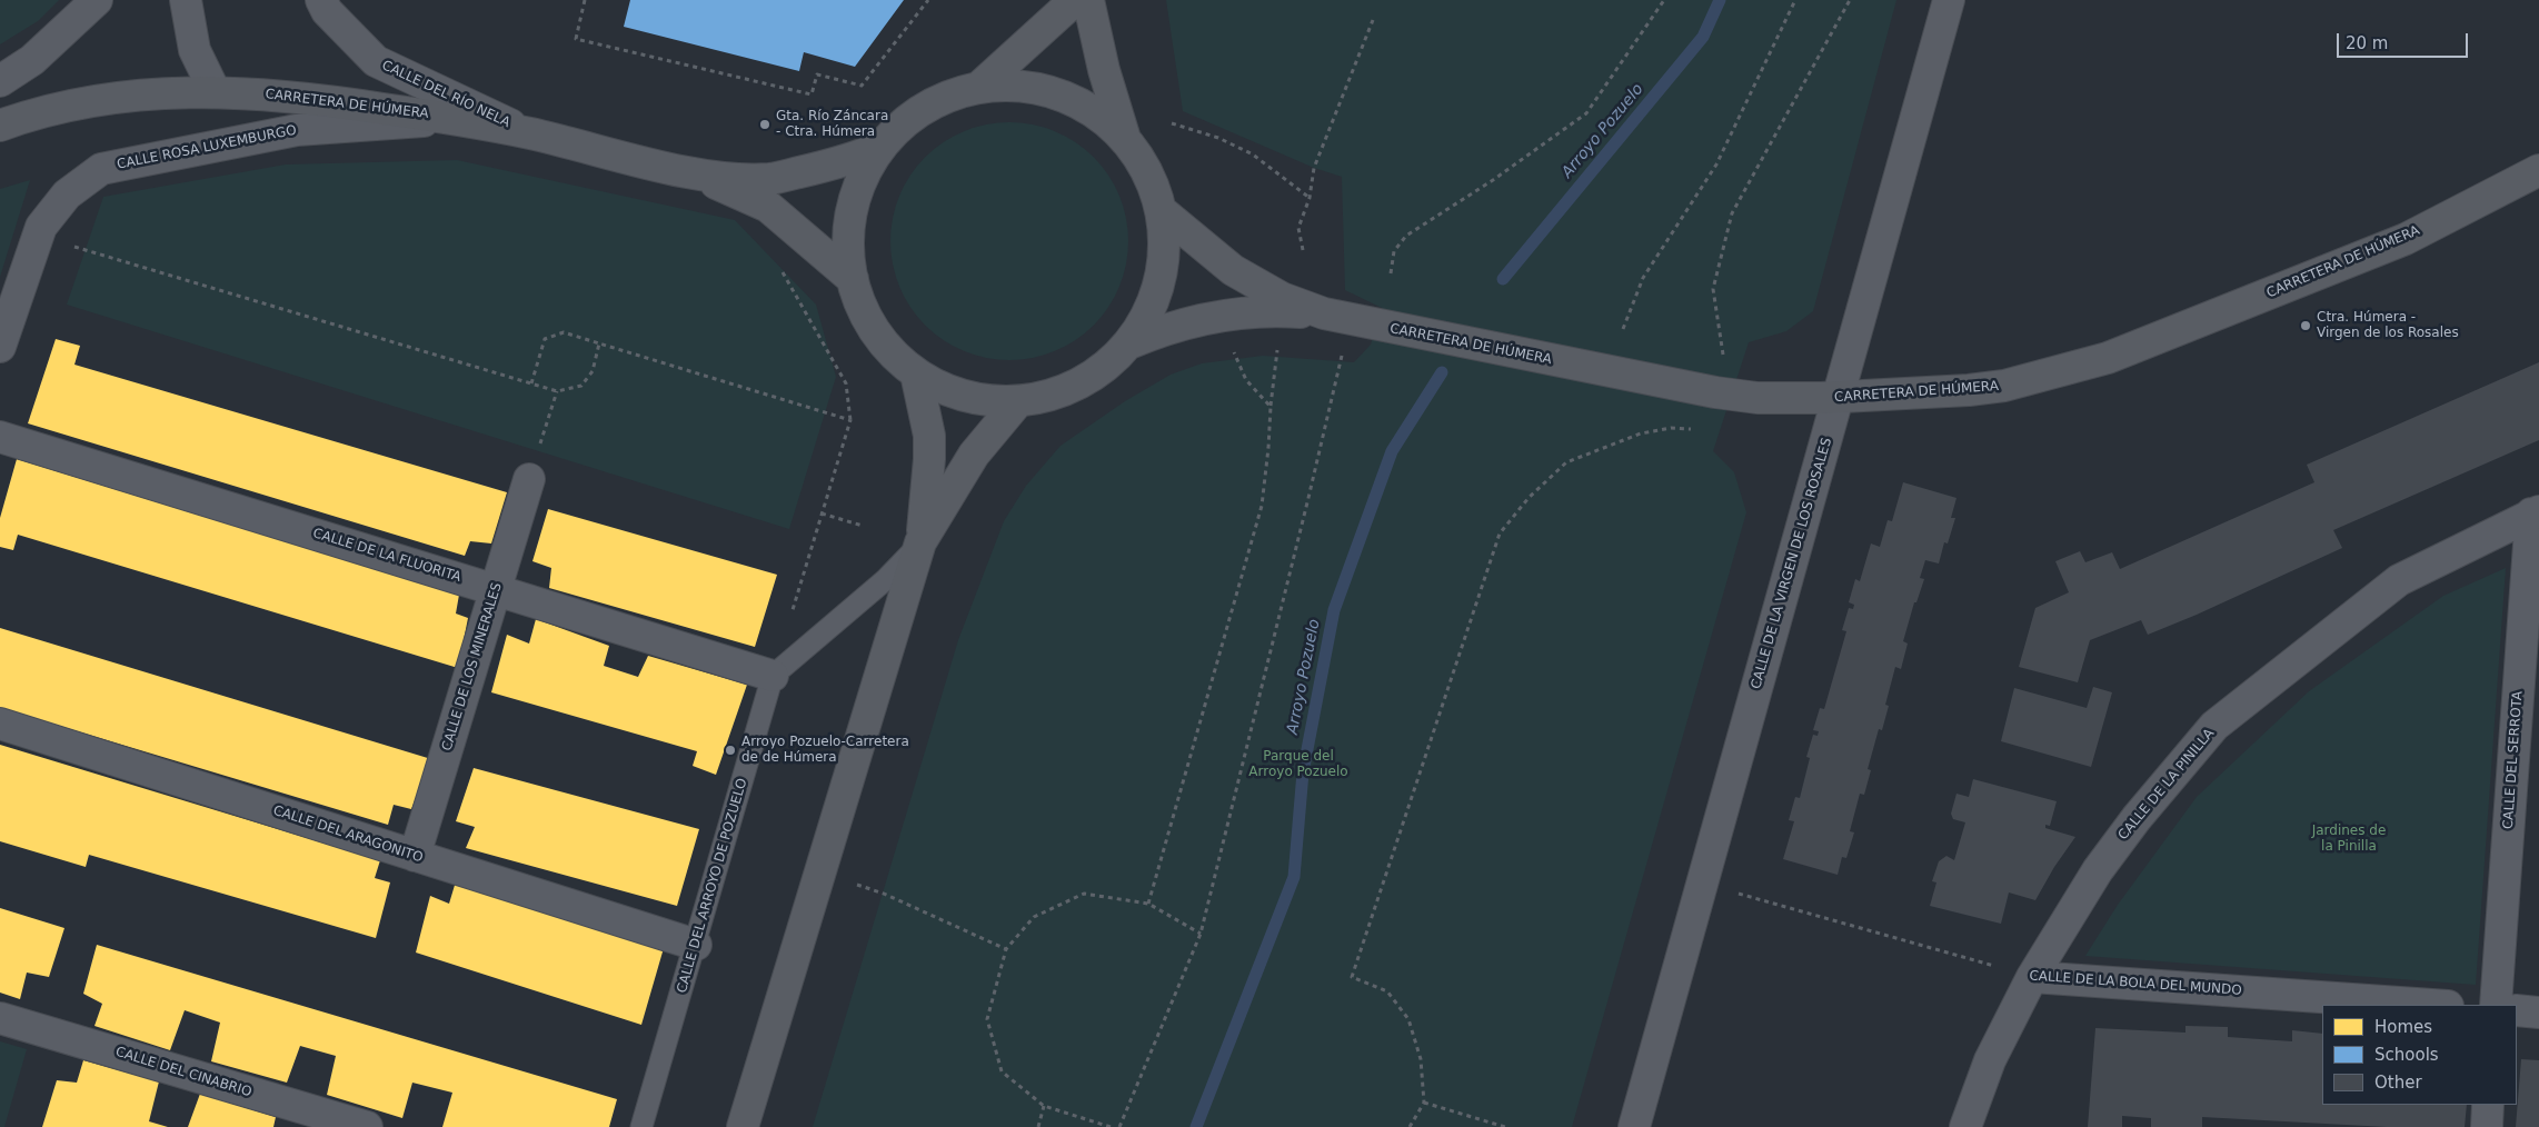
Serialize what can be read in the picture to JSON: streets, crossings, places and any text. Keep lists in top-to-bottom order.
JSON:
{
  "streets": {
    "main road": ["CARRETERA DE HÚMERA"],
    "street": [
      "CALLE DEL RÍO NELA",
      "CALLE ROSA LUXEMBURGO",
      "CALLE DE LA FLUORITA",
      "CALLE DE LA VIRGEN DE LOS ROSALES",
      "CALLE DE LOS MINERALES",
      "CALLE DEL SERROTA",
      "CALLE DE LA PINILLA",
      "CALLE DEL ARAGONITO",
      "CALLE DE LA BOLA DEL MUNDO",
      "CALLE DEL CINABRIO"
    ],
    "lane": ["CALLE DEL ARROYO DE POZUELO"]
  },
  "crossings": [
    ["CALLE DEL RÍO NELA", "CARRETERA DE HÚMERA"],
    ["CARRETERA DE HÚMERA", "CALLE ROSA LUXEMBURGO"],
    ["CARRETERA DE HÚMERA", "CALLE DE LA VIRGEN DE LOS ROSALES"],
    ["CALLE DE LA FLUORITA", "CALLE DE LOS MINERALES"],
    ["CALLE DE LA FLUORITA", "CALLE DEL ARROYO DE POZUELO"],
    ["CALLE DE LOS MINERALES", "CALLE DEL ARAGONITO"],
    ["CALLE DEL SERROTA", "CALLE DE LA PINILLA"],
    ["CALLE DE LA PINILLA", "CALLE DE LA BOLA DEL MUNDO"],
    ["CALLE DEL ARAGONITO", "CALLE DEL ARROYO DE POZUELO"]
  ],
  "water": ["Arroyo Pozuelo"],
  "parks": ["Parque del Arroyo Pozuelo", "Jardines de la Pinilla"],
  "places": ["Gta. Río Záncara - Ctra. Húmera", "Ctra. Húmera - Virgen de los Rosales", "Arroyo Pozuelo-Carretera de de Húmera"],
  "legend": ["Homes", "Schools", "Other"],
  "scale_bar": "20 m"
}
